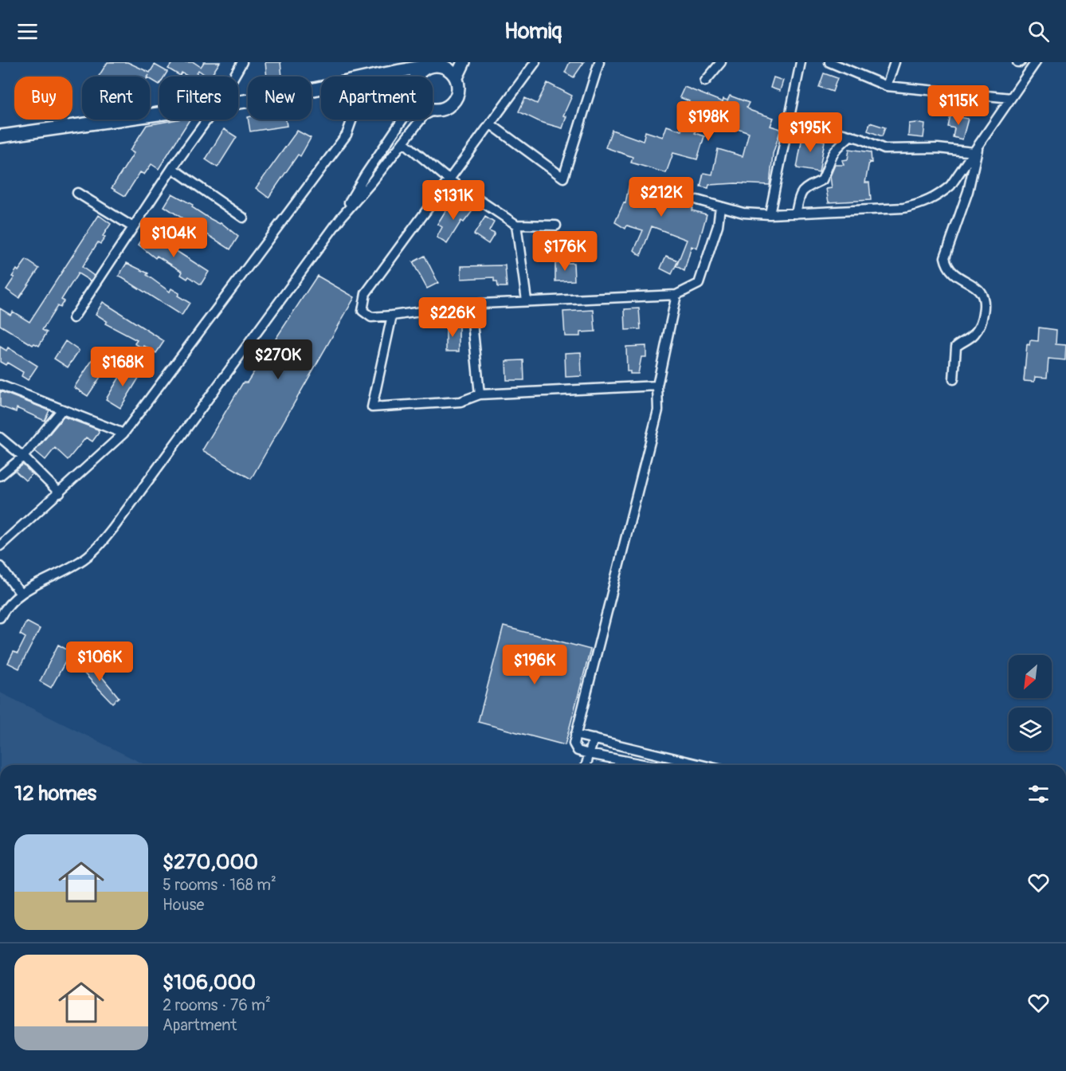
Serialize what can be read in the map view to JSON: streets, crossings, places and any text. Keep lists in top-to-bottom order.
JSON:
{
  "north": "bottom left",
  "page": {
    "header": "Homiq",
    "chip": [
      "Buy",
      "Rent",
      "Filters",
      "New",
      "Apartment"
    ],
    "price": [
      "$115K",
      "$198K",
      "$195K",
      "$212K",
      "$131K",
      "$104K",
      "$176K",
      "$226K",
      "$270K",
      "$168K",
      "$106K",
      "$196K"
    ],
    "heading": "12 homes",
    "list": [
      {
        "name": "$270,000",
        "note": "5 rooms · 168 m² · House"
      },
      {
        "name": "$106,000",
        "note": "2 rooms · 76 m² · Apartment"
      }
    ]
  }
}
